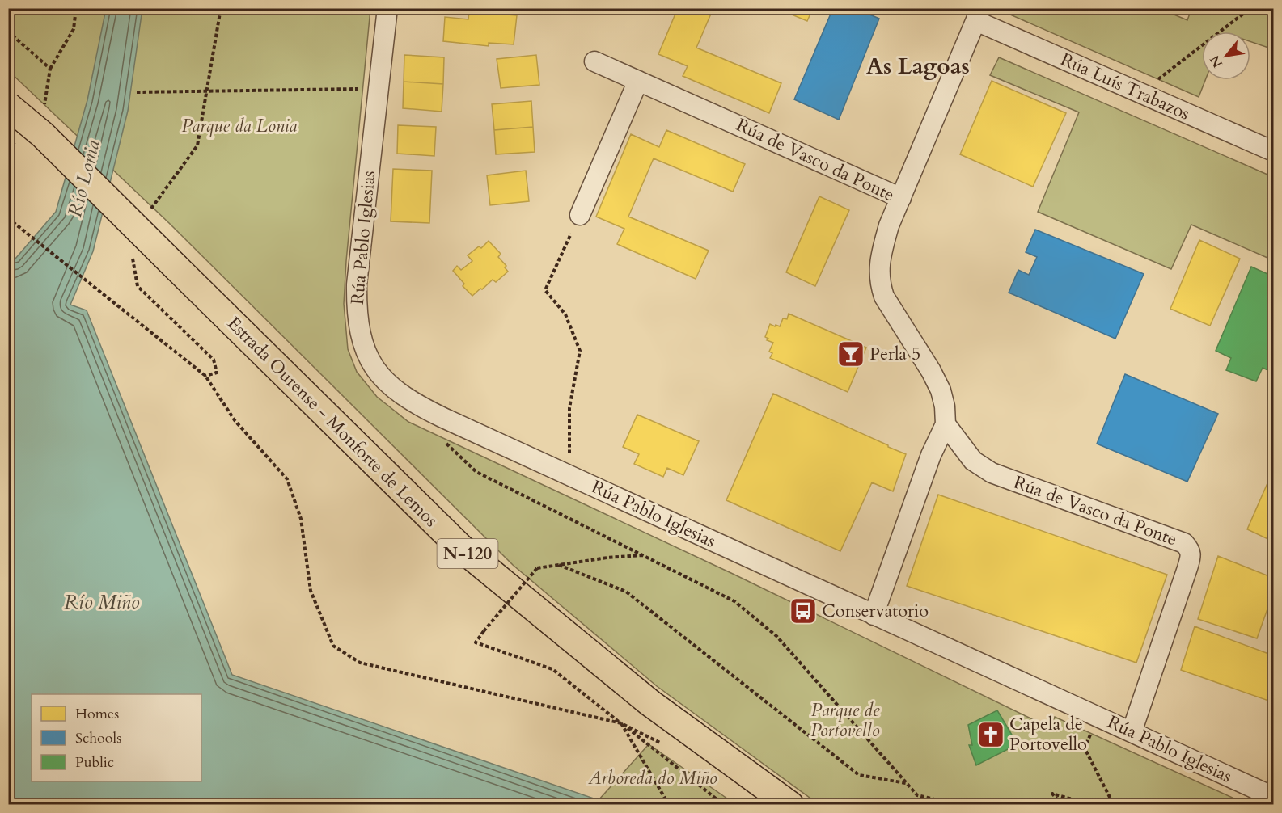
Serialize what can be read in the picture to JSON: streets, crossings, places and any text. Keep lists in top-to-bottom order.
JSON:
{
  "streets": {
    "highway": ["Estrada Ourense - Monforte de Lemos", "N-120"],
    "street": ["Rúa Luís Trabazos", "Rúa de Vasco da Ponte", "Rúa Pablo Iglesias"]
  },
  "crossings": [
    ["Rúa de Vasco da Ponte", "Rúa Pablo Iglesias"]
  ],
  "districts": ["As Lagoas"],
  "water": ["Río Lonia", "Río Miño"],
  "parks": ["Parque da Lonia", "Parque de Portovello", "Arboreda do Miño"],
  "places": {
    "bar": ["Perla 5"],
    "bus stop": ["Conservatorio"],
    "church": ["Capela de Portovello"]
  },
  "legend": ["Homes", "Schools", "Public"],
  "north": "bottom left"
}
